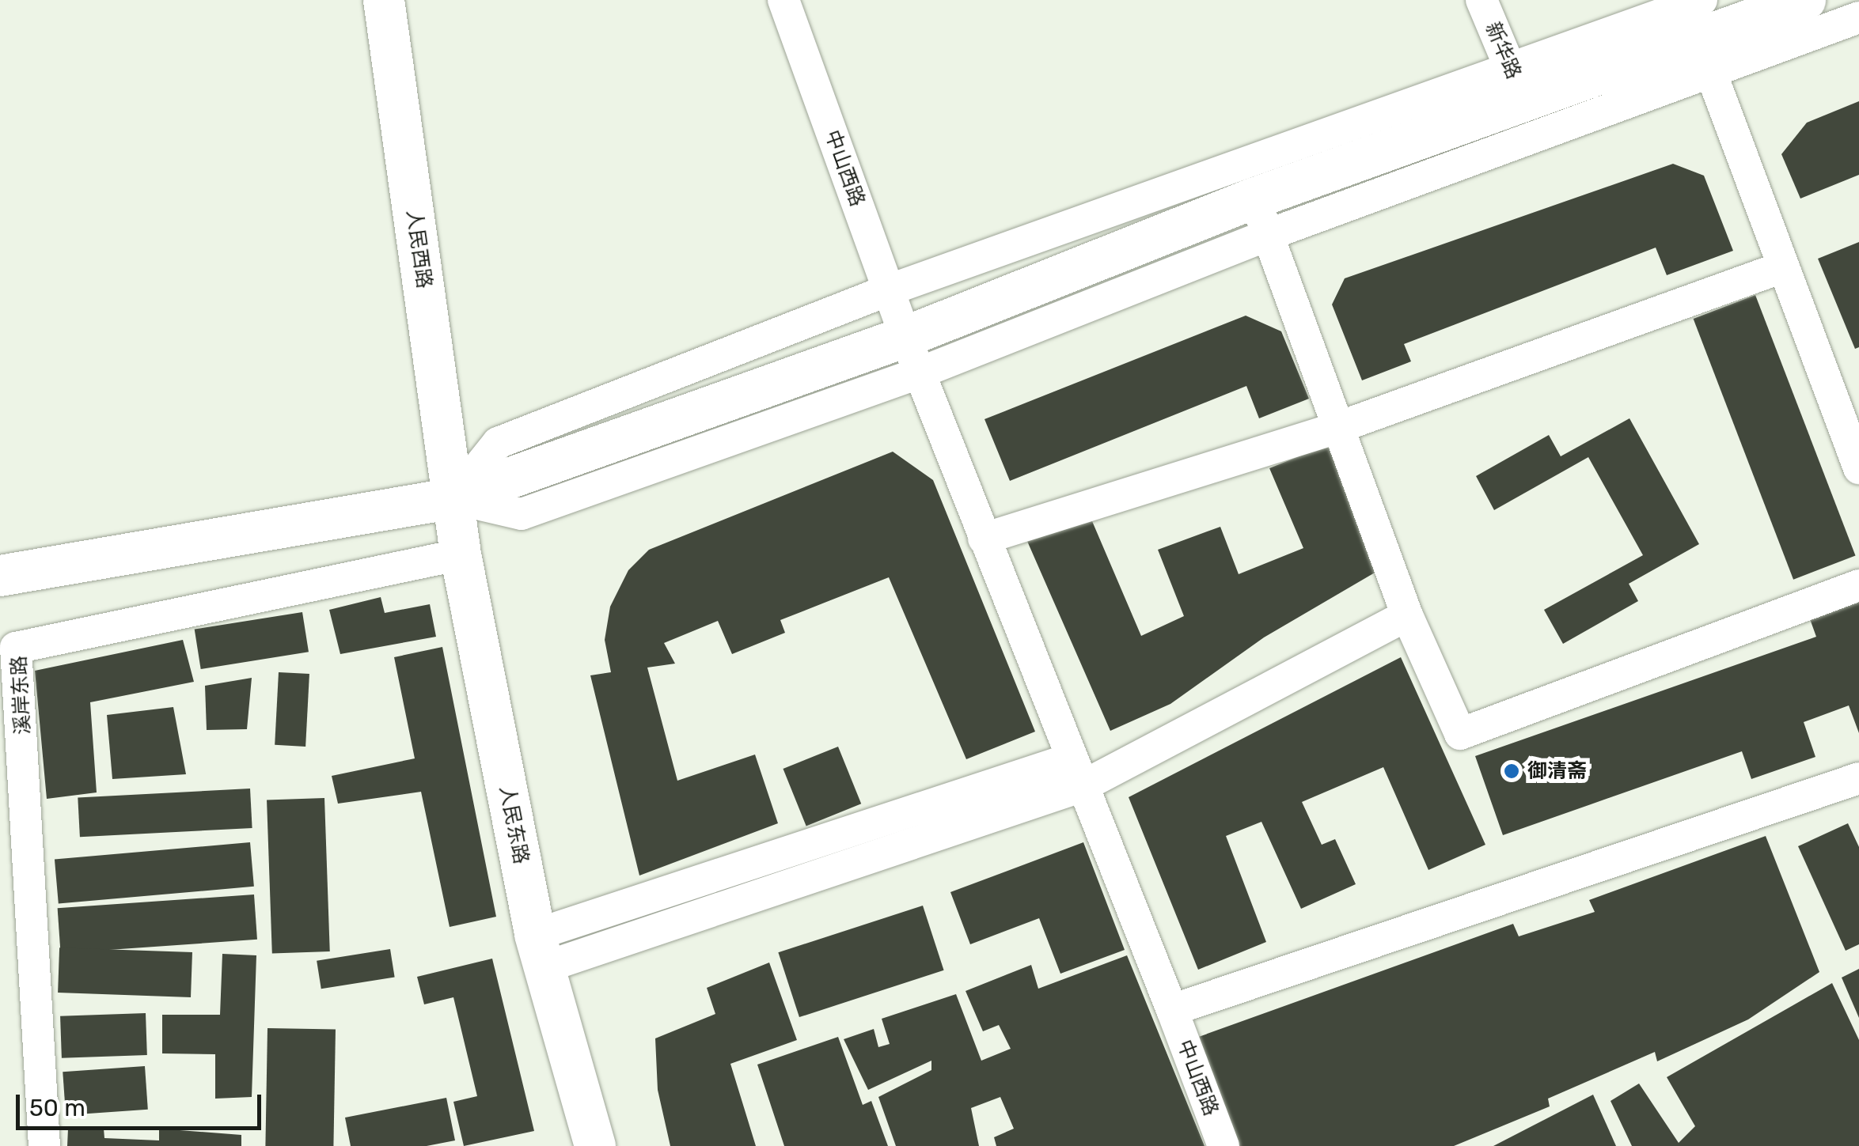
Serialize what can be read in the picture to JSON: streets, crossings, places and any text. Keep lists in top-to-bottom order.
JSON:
{
  "streets": {
    "main road": ["人民西路", "人民东路"],
    "street": ["新华路", "中山西路", "溪岸东路"]
  },
  "crossings": [
    ["人民西路", "人民东路"],
    ["溪岸东路", "人民东路"]
  ],
  "places": ["御清斋"],
  "scale_bar": "50 m"
}
